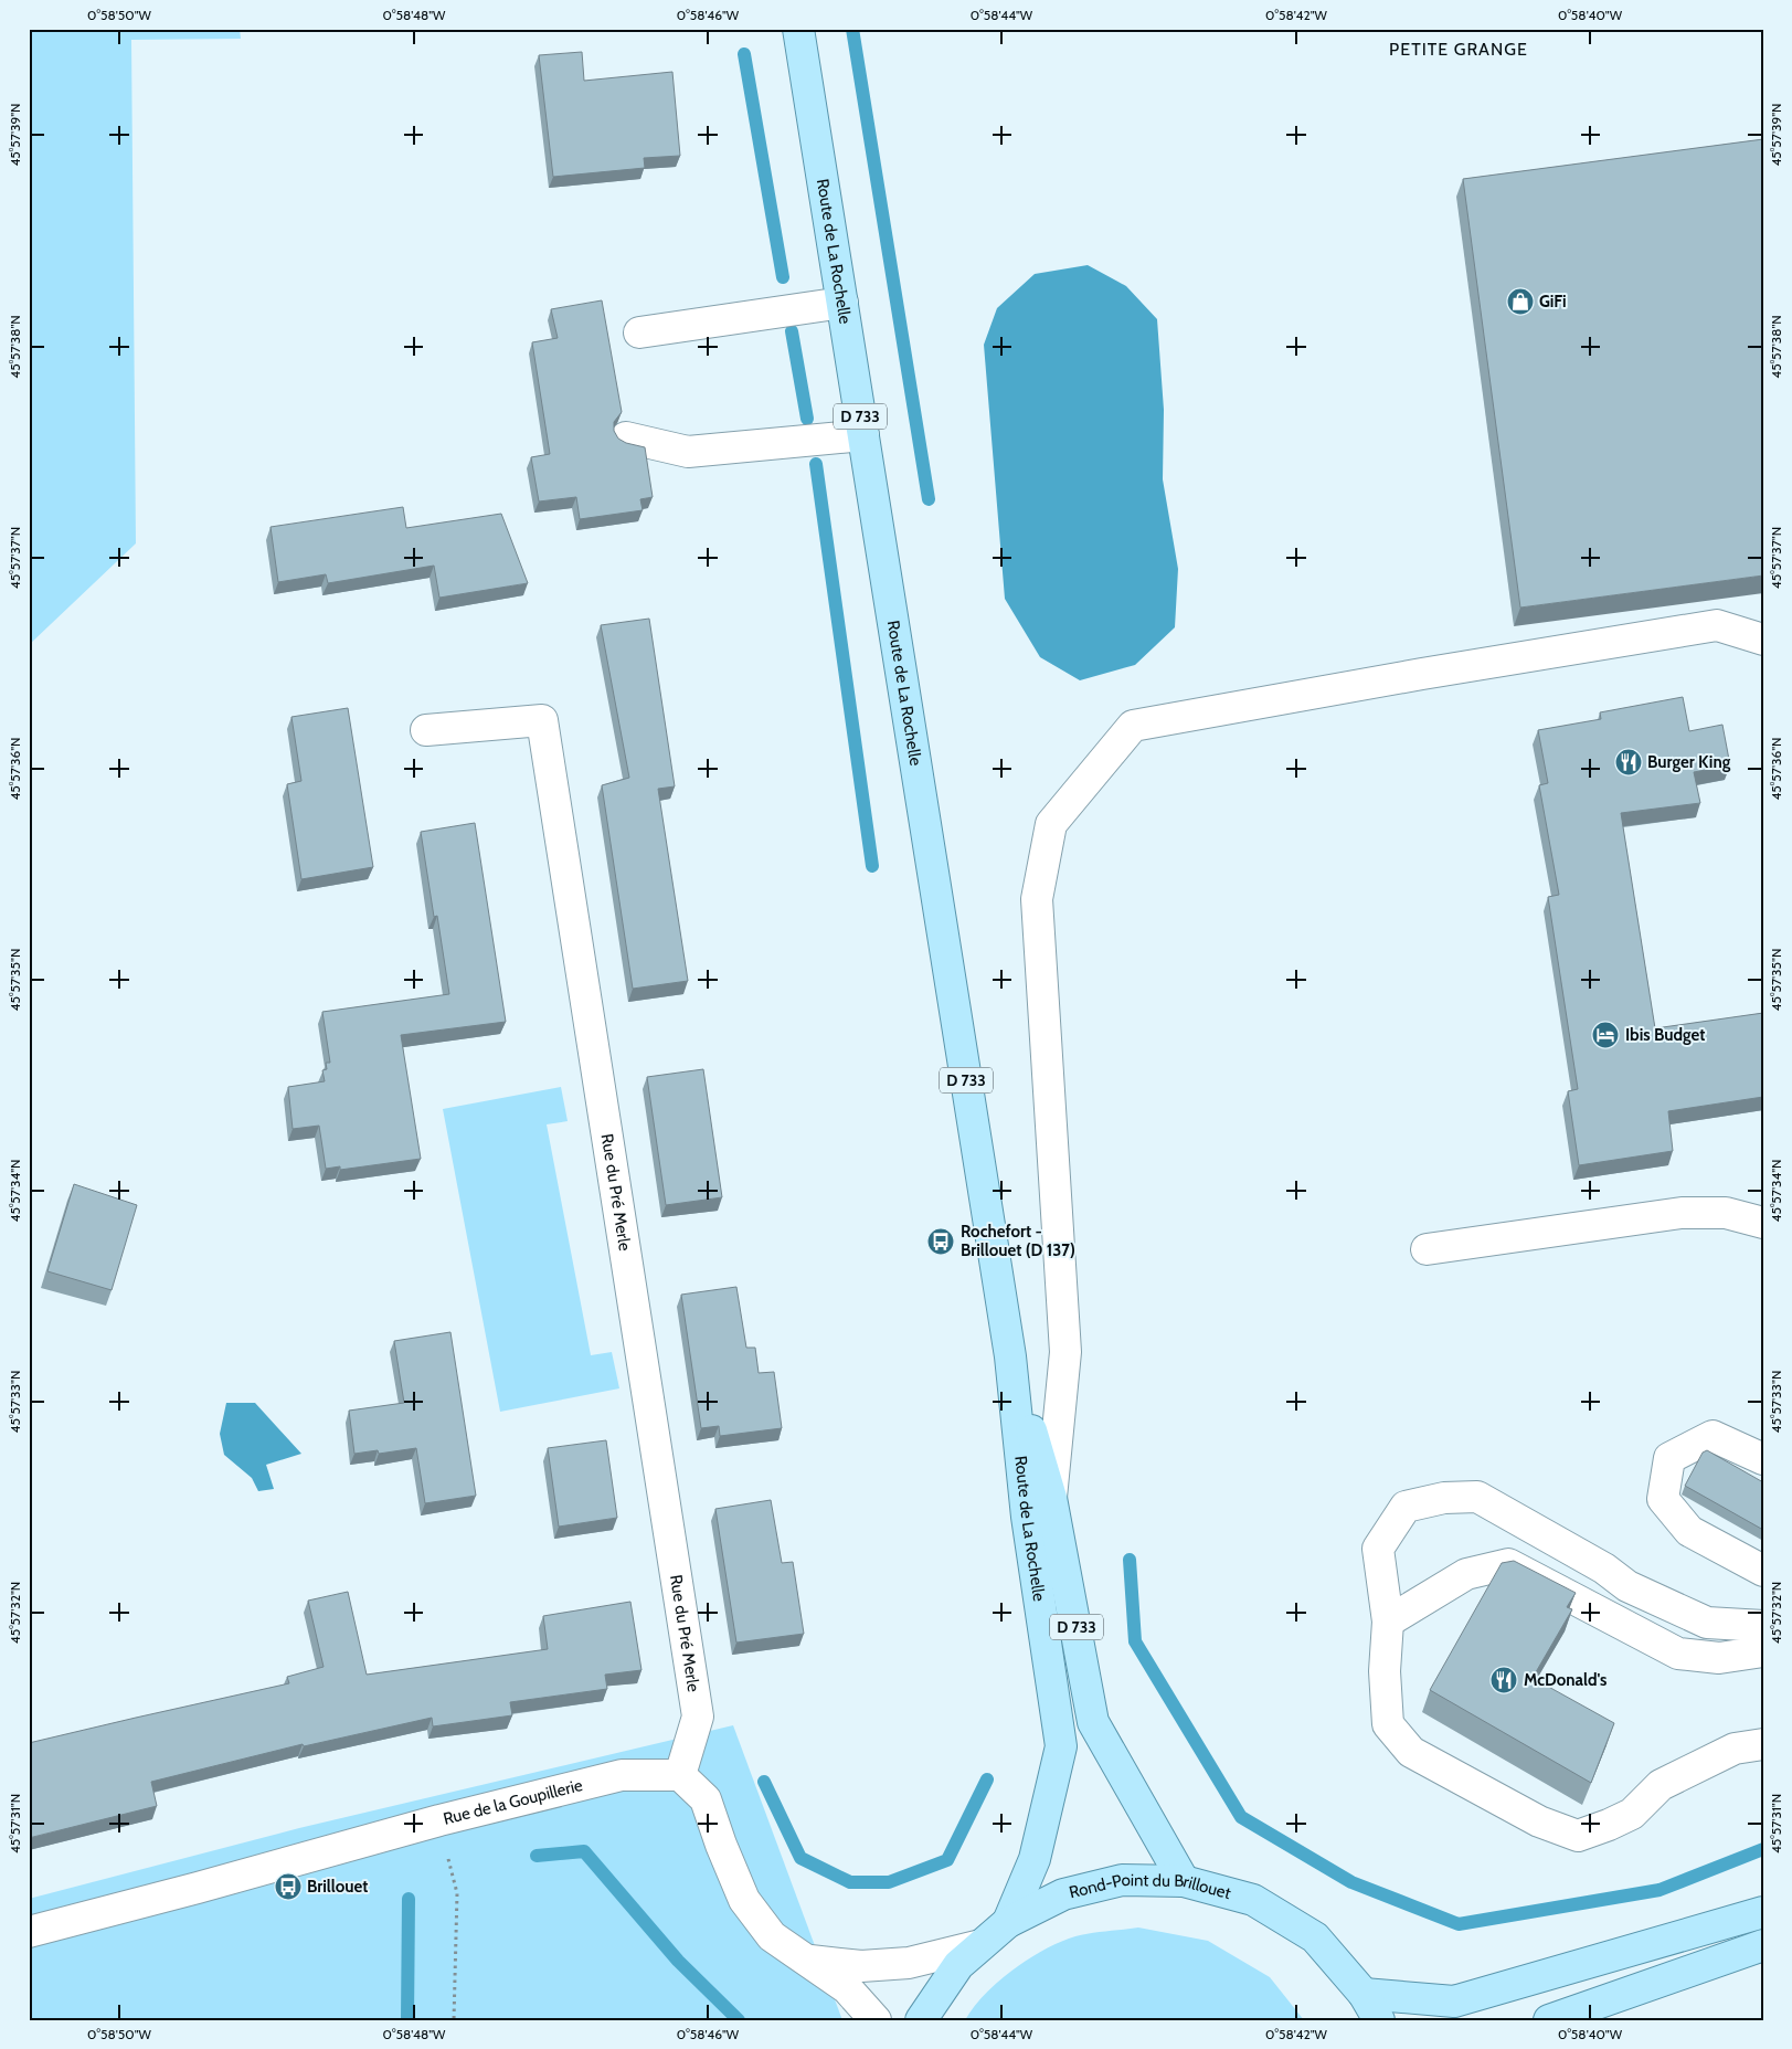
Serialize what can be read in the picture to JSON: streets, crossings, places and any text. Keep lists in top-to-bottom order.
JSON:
{
  "streets": {
    "main road": ["Route de La Rochelle", "D 733", "Rond-Point du Brillouet"],
    "street": ["Rue du Pré Merle", "Rue de la Goupillerie"]
  },
  "crossings": [
    ["Route de La Rochelle", "Rond-Point du Brillouet"],
    ["Rue du Pré Merle", "Rue de la Goupillerie"]
  ],
  "districts": ["PETITE GRANGE"],
  "places": {
    "shop": ["GiFi"],
    "restaurant": ["Burger King", "McDonald's"],
    "hotel": ["Ibis Budget"],
    "bus stop": ["Rochefort - Brillouet (D 137)", "Brillouet"]
  },
  "coordinates": [
    "0°58'50\"W",
    "0°58'48\"W",
    "0°58'46\"W",
    "0°58'44\"W",
    "0°58'42\"W",
    "0°58'40\"W",
    "45°57'39\"N",
    "45°57'38\"N",
    "45°57'37\"N",
    "45°57'36\"N",
    "45°57'35\"N",
    "45°57'34\"N",
    "45°57'33\"N",
    "45°57'32\"N",
    "45°57'31\"N"
  ]
}
